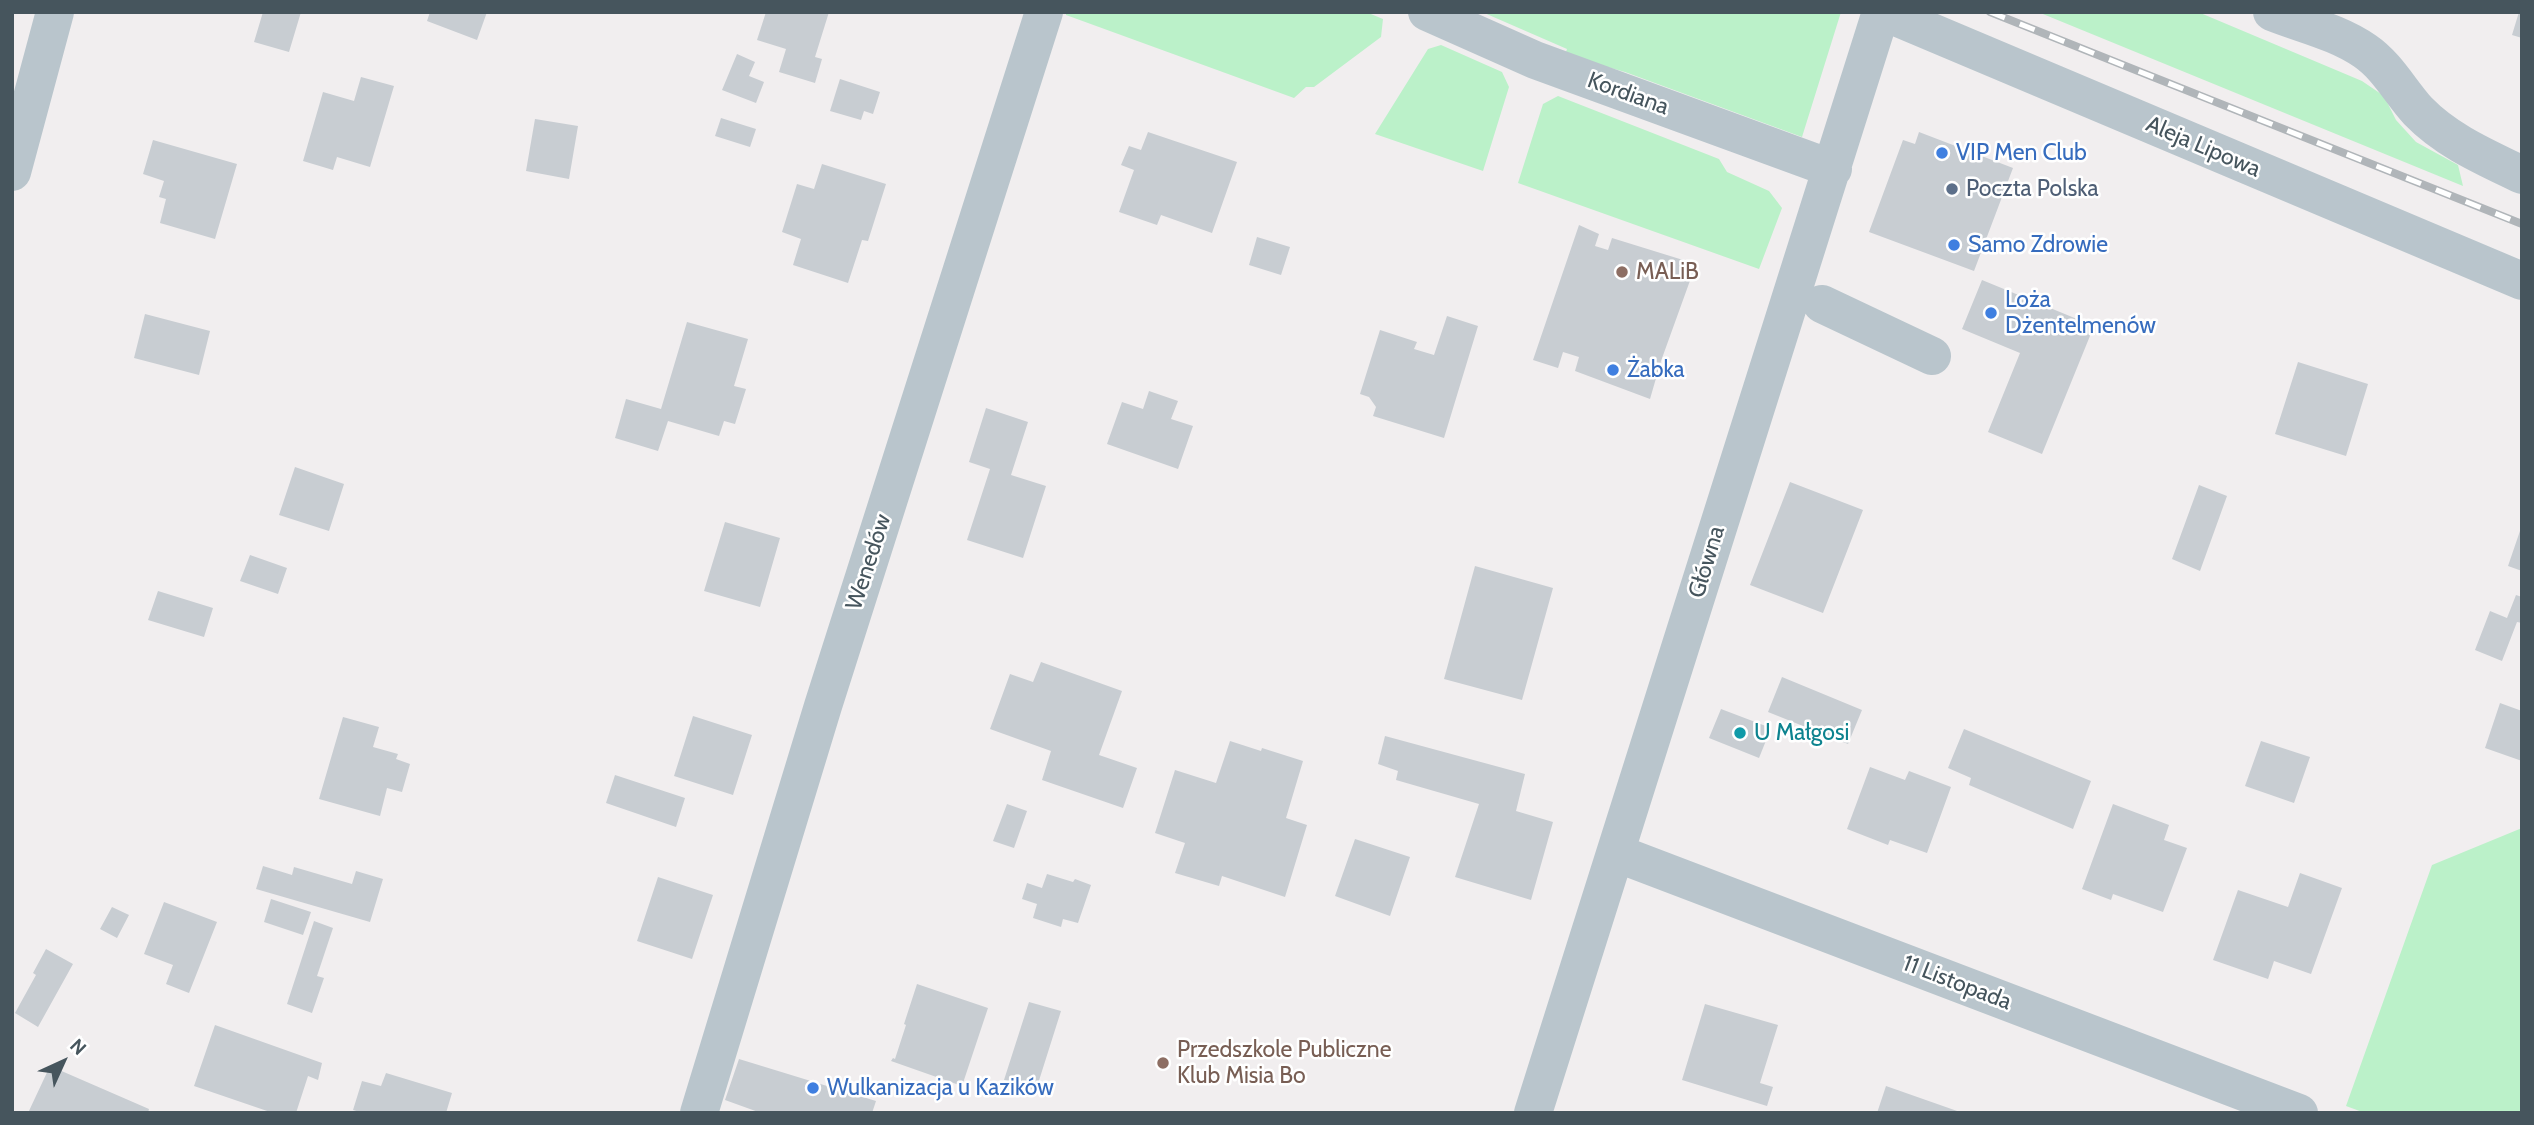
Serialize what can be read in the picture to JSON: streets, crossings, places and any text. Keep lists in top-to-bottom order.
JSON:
{
  "streets": {
    "street": [
      "Kordiana",
      "Aleja Lipowa",
      "Wenedów",
      "Główna",
      "11 Listopada"
    ]
  },
  "crossings": [
    ["Kordiana", "Główna"],
    ["Aleja Lipowa", "Główna"],
    ["Główna", "11 Listopada"]
  ],
  "places": [
    "VIP Men Club",
    "Poczta Polska",
    "Samo Zdrowie",
    "MALiB",
    "Loża Dżentelmenów",
    "Żabka",
    "U Małgosi",
    "Przedszkole Publiczne Klub Misia Bo",
    "Wulkanizacja u Kazików"
  ],
  "north": "top right"
}
